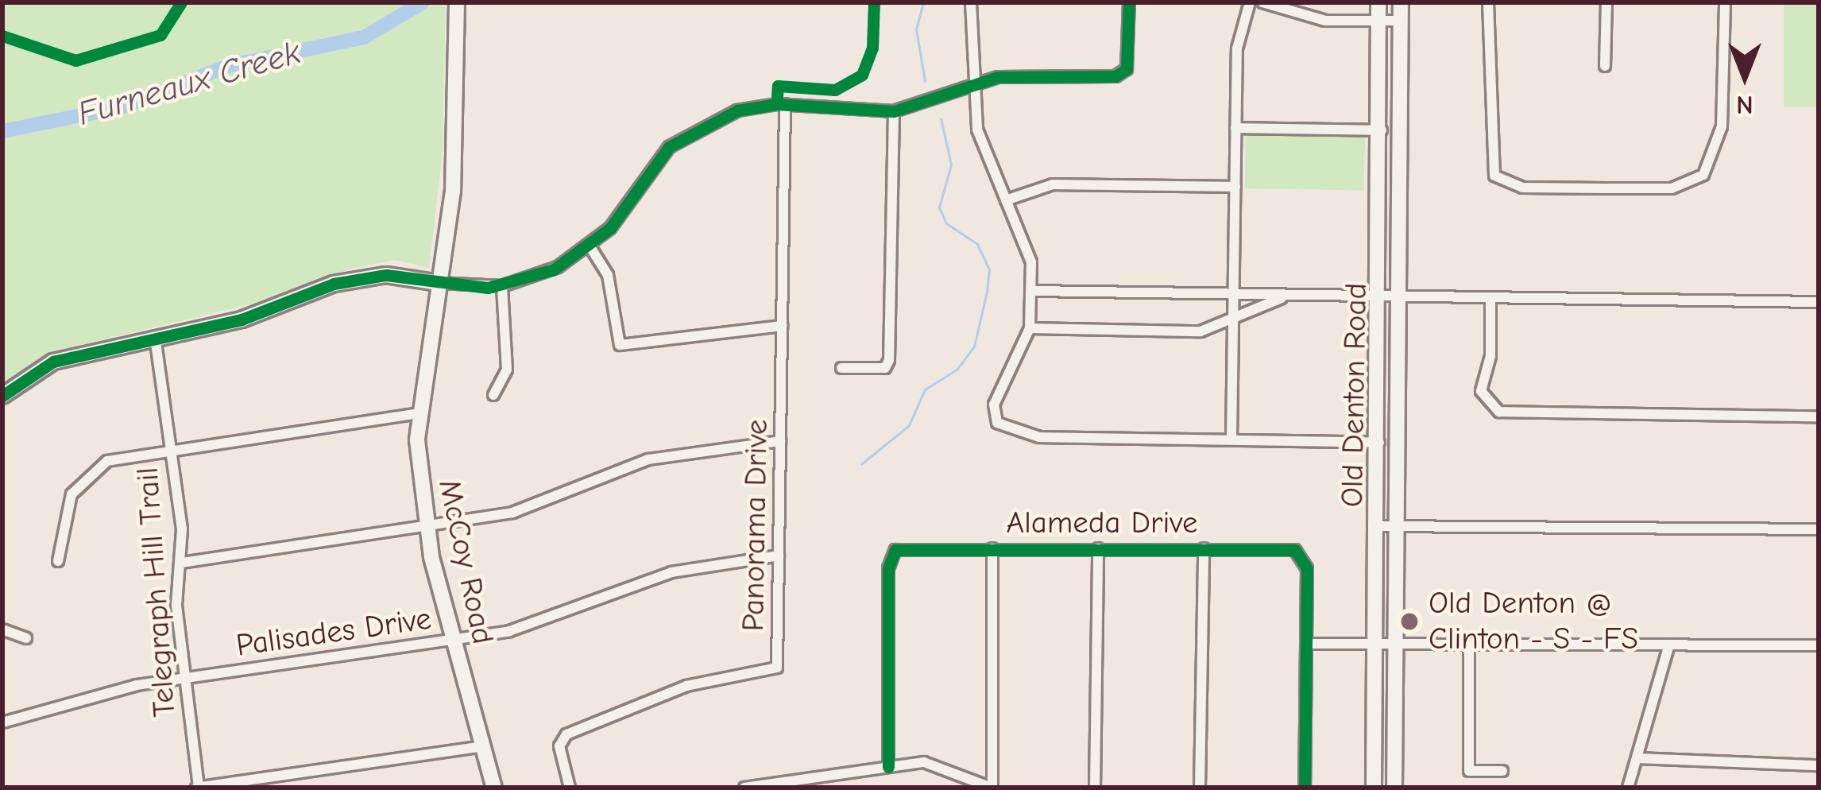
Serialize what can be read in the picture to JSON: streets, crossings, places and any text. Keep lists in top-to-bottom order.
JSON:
{
  "streets": {
    "main road": ["Old Denton Road", "McCoy Road"],
    "street": [
      "Alameda Drive",
      "Panorama Drive",
      "Telegraph Hill Trail",
      "Palisades Drive"
    ]
  },
  "crossings": [
    ["Panorama Drive", "Palisades Drive"],
    ["McCoy Road", "Palisades Drive"],
    ["Telegraph Hill Trail", "Palisades Drive"]
  ],
  "water": ["Furneaux Creek"],
  "places": ["Old Denton @ Clinton - S - FS"],
  "north": "bottom"
}
